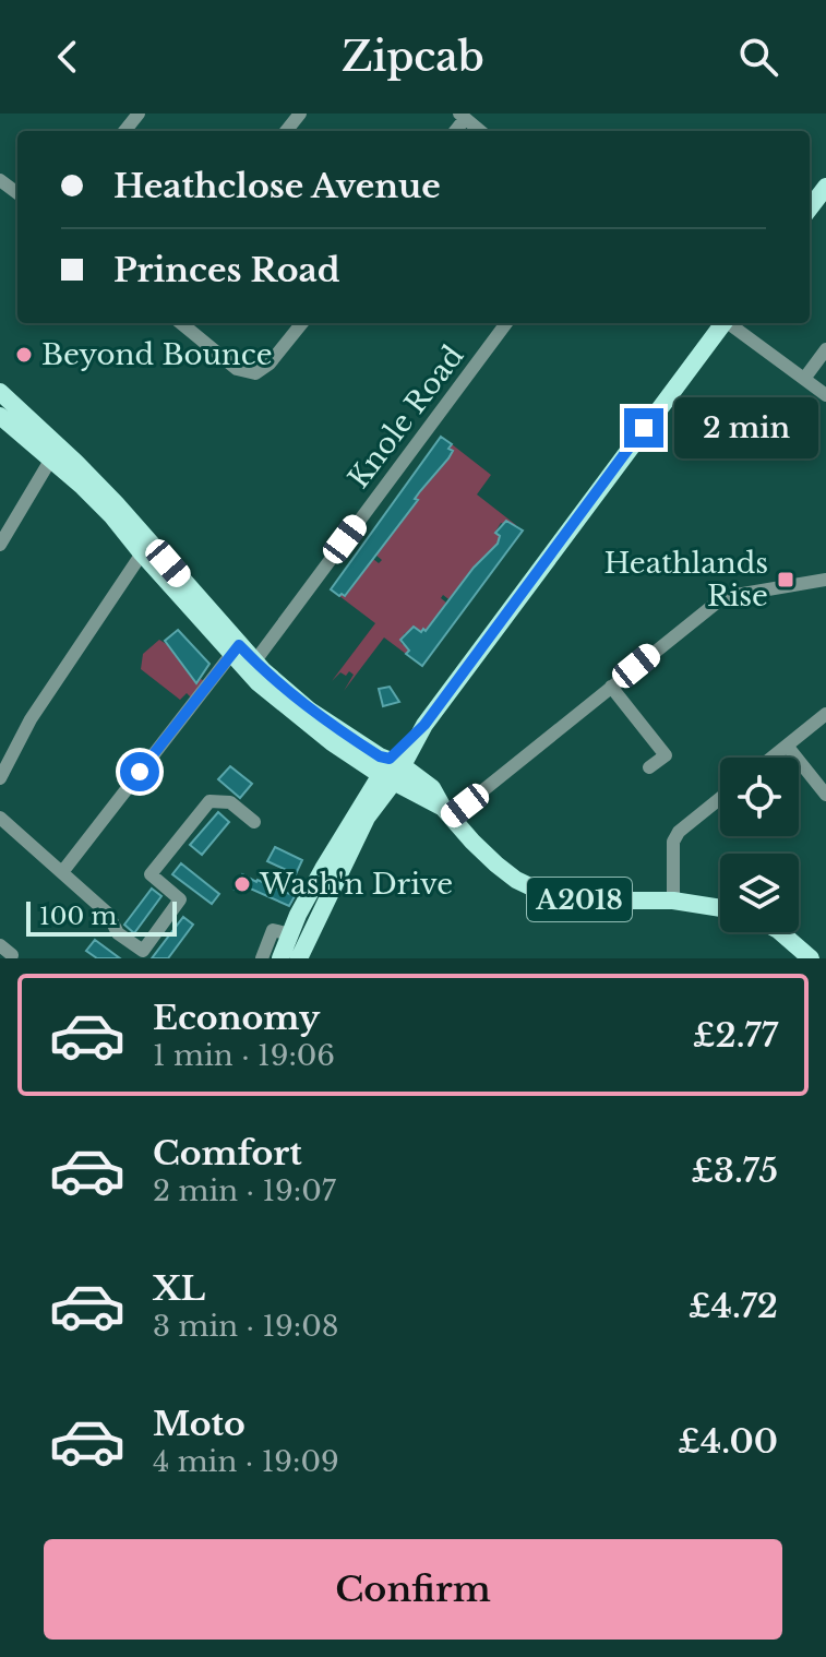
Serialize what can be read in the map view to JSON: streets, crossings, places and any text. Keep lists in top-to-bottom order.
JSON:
{
  "streets": {
    "main road": ["A2018"],
    "street": ["Knole Road"]
  },
  "crossings": [
    ["Knole Road", "A2018"]
  ],
  "places": {
    "other": ["Beyond Bounce", "Wash'n Drive"],
    "transit": ["Heathlands Rise"]
  },
  "scale_bar": "100 m",
  "page": {
    "header": "Zipcab",
    "banner": ["Heathclose Avenue", "Princes Road"],
    "bubble": "2 min",
    "scale": "100 m",
    "list": [
      {
        "name": "Economy",
        "note": "1 min · 19:06",
        "value": "£2.77"
      },
      {
        "name": "Comfort",
        "note": "2 min · 19:07",
        "value": "£3.75"
      },
      {
        "name": "XL",
        "note": "3 min · 19:08",
        "value": "£4.72"
      },
      {
        "name": "Moto",
        "note": "4 min · 19:09",
        "value": "£4.00"
      }
    ],
    "buttons": "Confirm"
  }
}
